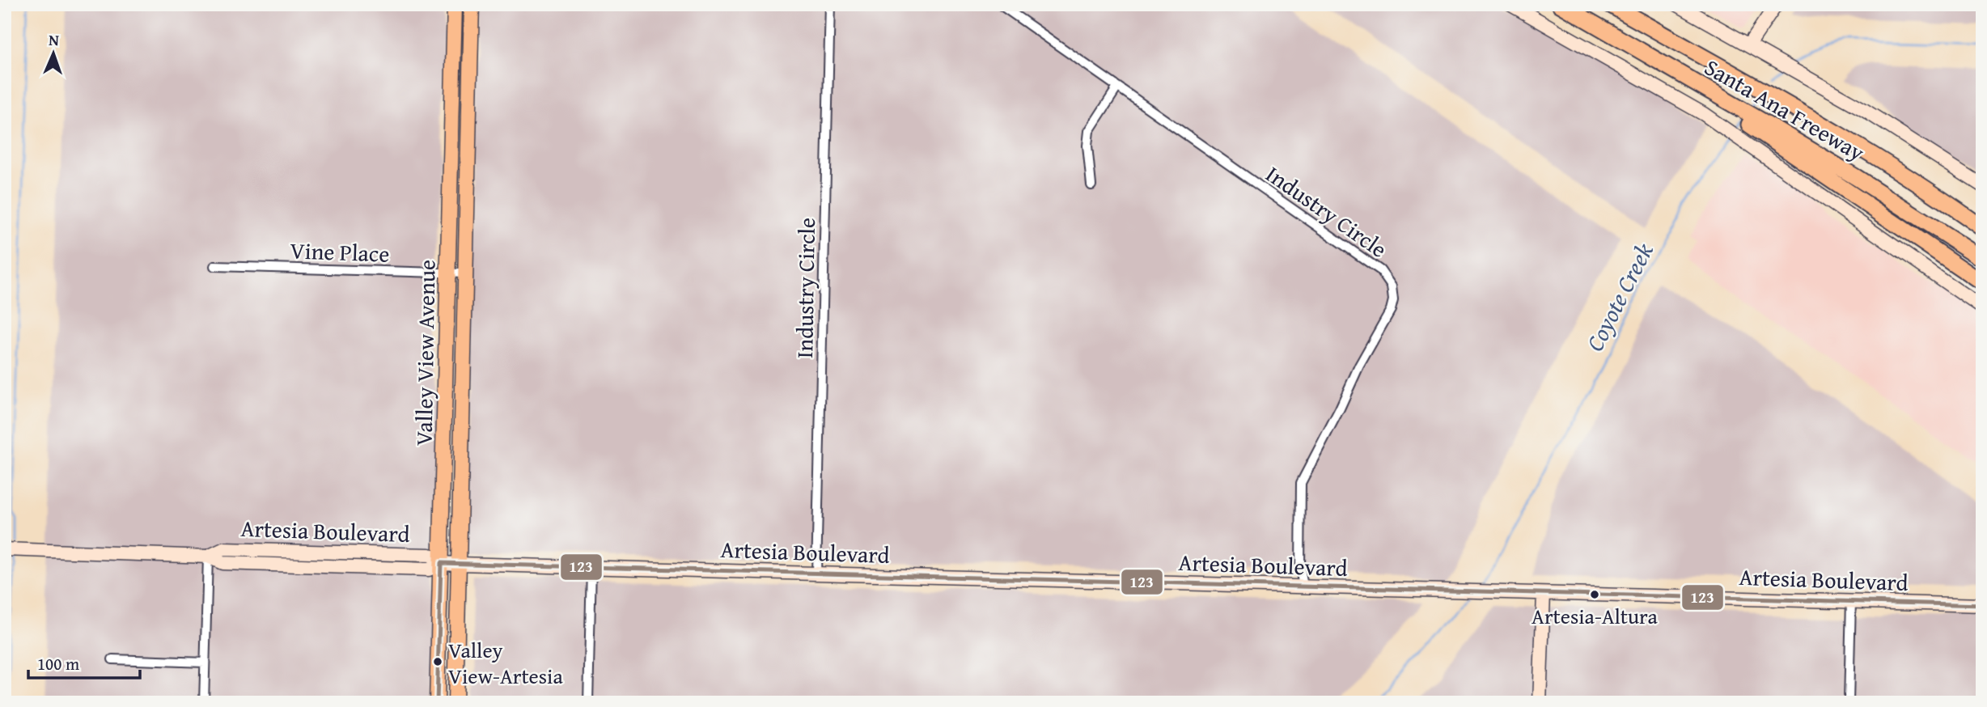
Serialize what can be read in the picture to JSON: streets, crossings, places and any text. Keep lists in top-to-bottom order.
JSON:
{
  "streets": {
    "highway": ["Santa Ana Freeway"],
    "main road": ["Valley View Avenue", "Artesia Boulevard"],
    "street": ["Industry Circle", "Vine Place"]
  },
  "crossings": [
    ["Industry Circle", "Artesia Boulevard"],
    ["Vine Place", "Valley View Avenue"],
    ["Valley View Avenue", "Artesia Boulevard"]
  ],
  "water": ["Coyote Creek"],
  "places": ["Artesia-Altura", "Valley View-Artesia"],
  "lines": ["transit line 123"],
  "scale_bar": "100 m",
  "north": "top"
}
